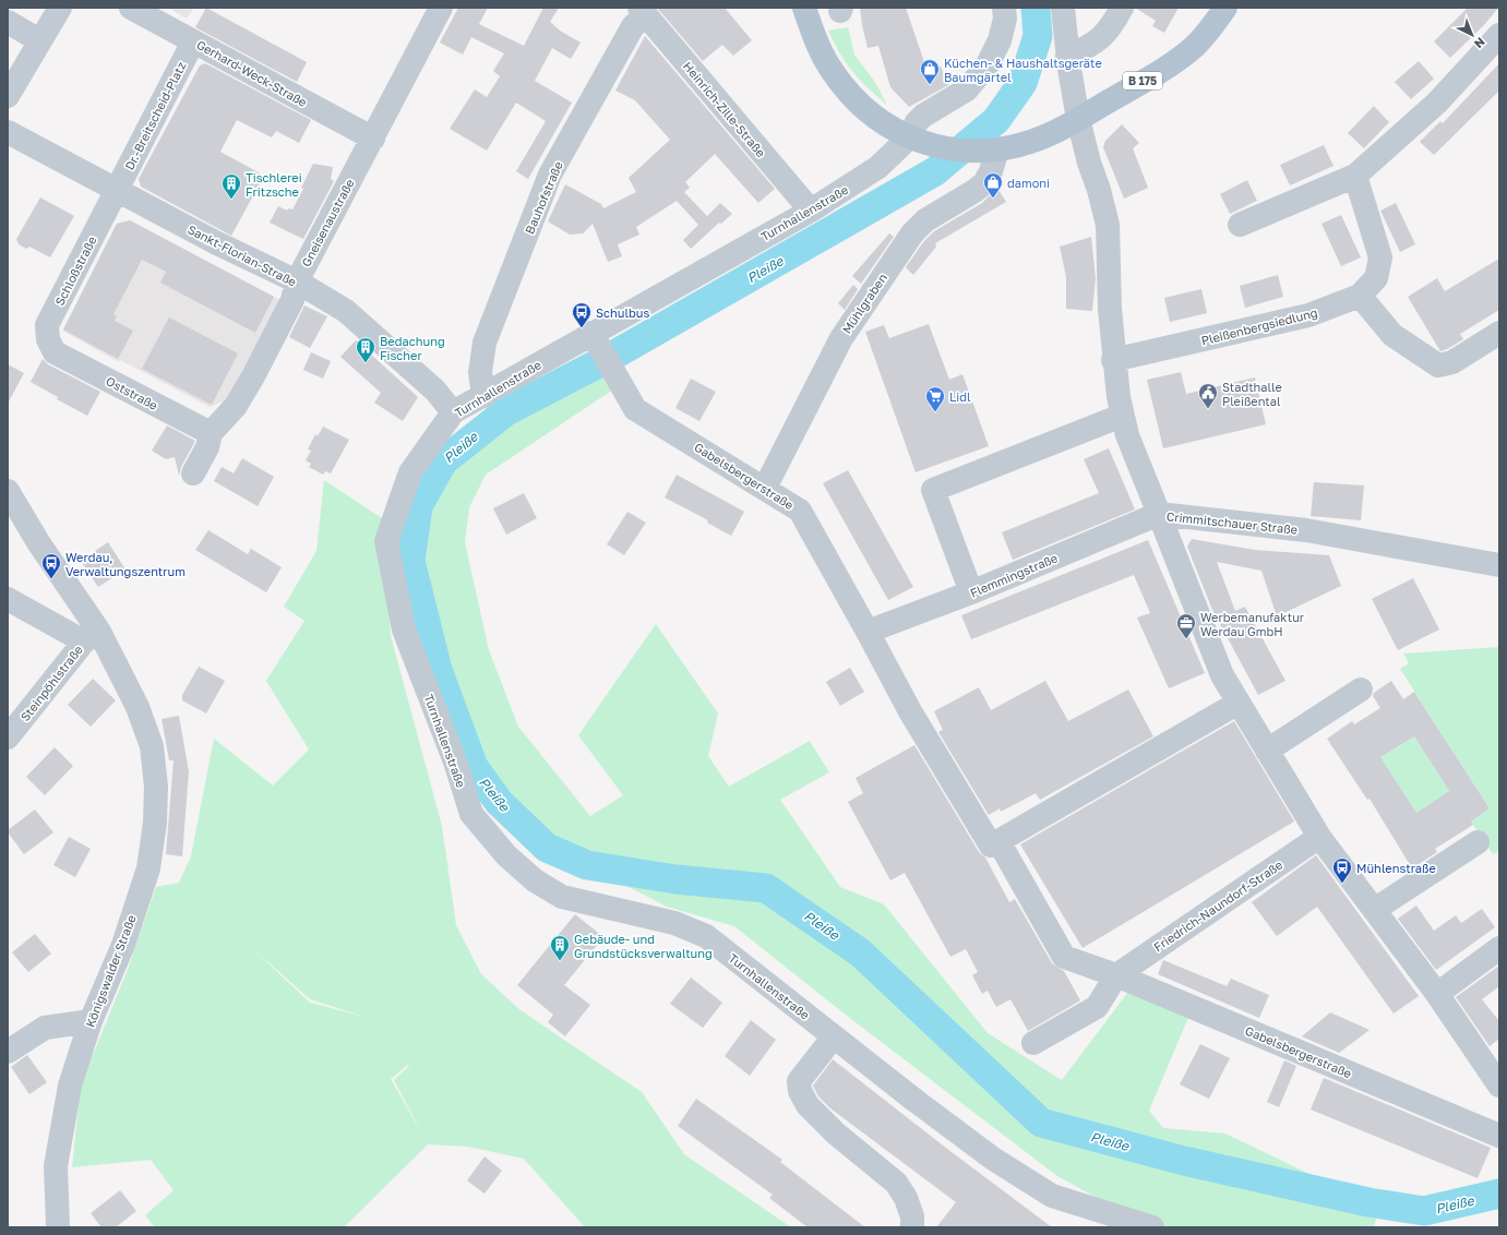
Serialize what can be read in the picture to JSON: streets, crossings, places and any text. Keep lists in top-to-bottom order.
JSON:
{
  "streets": {
    "main road": ["B 175"],
    "street": [
      "Gerhard-Weck-Straße",
      "Heinrich-Zille-Straße",
      "Dr.-Breitscheid-Platz",
      "Bauhofstraße",
      "Turnhallenstraße",
      "Gneisenaustraße",
      "Sankt-Florian-Straße",
      "Schloßstraße",
      "Mühlgraben",
      "Pleißenbergsiedlung",
      "Oststraße",
      "Gabelsbergerstraße",
      "Crimmitschauer Straße",
      "Flemmingstraße",
      "Steinpöhlstraße",
      "Friedrich-Naundorf-Straße",
      "Königswalder Straße"
    ]
  },
  "crossings": [
    ["Gerhard-Weck-Straße", "Dr.-Breitscheid-Platz"],
    ["Gerhard-Weck-Straße", "Gneisenaustraße"],
    ["B 175", "Turnhallenstraße"],
    ["B 175", "Mühlgraben"],
    ["B 175", "Crimmitschauer Straße"],
    ["Heinrich-Zille-Straße", "Bauhofstraße"],
    ["Heinrich-Zille-Straße", "Turnhallenstraße"],
    ["Dr.-Breitscheid-Platz", "Sankt-Florian-Straße"],
    ["Dr.-Breitscheid-Platz", "Schloßstraße"],
    ["Bauhofstraße", "Turnhallenstraße"],
    ["Turnhallenstraße", "Sankt-Florian-Straße"],
    ["Turnhallenstraße", "Gabelsbergerstraße"],
    ["Gneisenaustraße", "Sankt-Florian-Straße"],
    ["Gneisenaustraße", "Oststraße"],
    ["Sankt-Florian-Straße", "Schloßstraße"],
    ["Schloßstraße", "Oststraße"],
    ["Mühlgraben", "Gabelsbergerstraße"],
    ["Pleißenbergsiedlung", "Crimmitschauer Straße"],
    ["Gabelsbergerstraße", "Flemmingstraße"],
    ["Gabelsbergerstraße", "Friedrich-Naundorf-Straße"],
    ["Crimmitschauer Straße", "Flemmingstraße"],
    ["Steinpöhlstraße", "Königswalder Straße"]
  ],
  "water": ["Pleiße"],
  "places": {
    "shop": ["Küchen- & Haushaltsgeräte Baumgärtel", "damoni"],
    "building": ["Tischlerei Fritzsche", "Bedachung Fischer", "Gebäude- und Grundstücksverwaltung"],
    "bus stop": ["Schulbus", "Werdau, Verwaltungszentrum", "Mühlenstraße"],
    "public building": ["Stadthalle Pleißental"],
    "supermarket": ["Lidl"],
    "office": ["Werbemanufaktur Werdau GmbH"]
  },
  "north": "bottom right"
}
